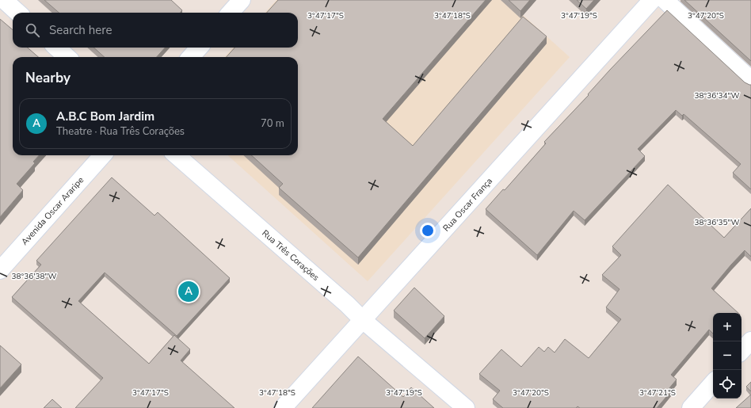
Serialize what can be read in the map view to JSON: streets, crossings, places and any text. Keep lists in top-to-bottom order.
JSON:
{
  "streets": {
    "street": ["Rua Oscar França", "Avenida Oscar Araripe", "Rua Três Corações"]
  },
  "crossings": [
    ["Rua Oscar França", "Rua Três Corações"]
  ],
  "page": {
    "search": "Search here",
    "heading": "Nearby",
    "list": [
      {
        "mark": "A",
        "name": "A.B.C Bom Jardim",
        "note": "Theatre · Rua Três Corações",
        "value": "70 m"
      }
    ],
    "pins": "A",
    "map_buttons": ["+", "−"]
  },
  "coordinates": [
    "3°47'17\"S",
    "3°47'18\"S",
    "3°47'19\"S",
    "3°47'20\"S",
    "38°36'34\"W",
    "38°36'35\"W",
    "38°36'38\"W",
    "3°47'21\"S"
  ]
}
